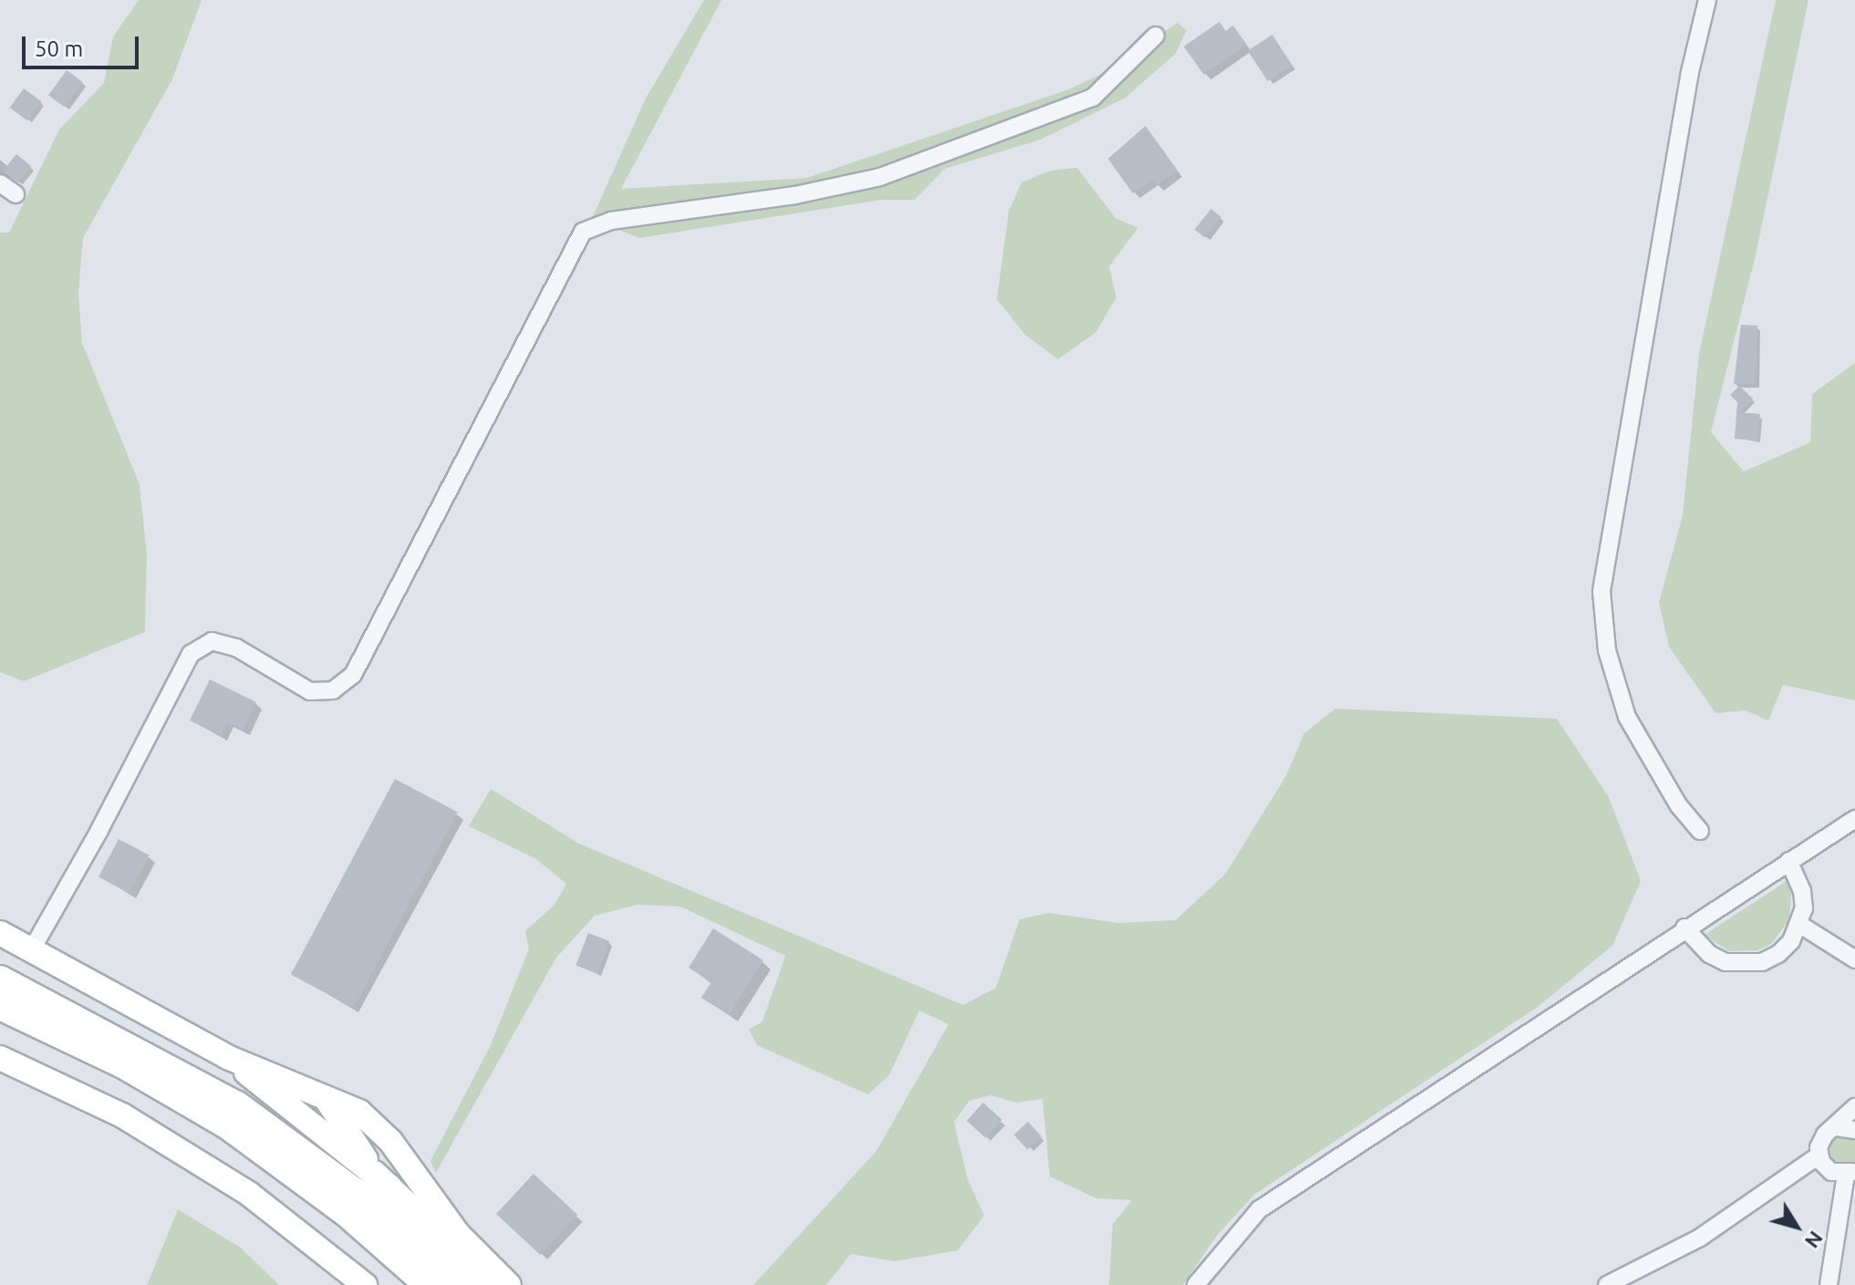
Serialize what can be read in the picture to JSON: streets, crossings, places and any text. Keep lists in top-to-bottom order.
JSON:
{
  "scale_bar": "50 m",
  "north": "bottom right"
}
